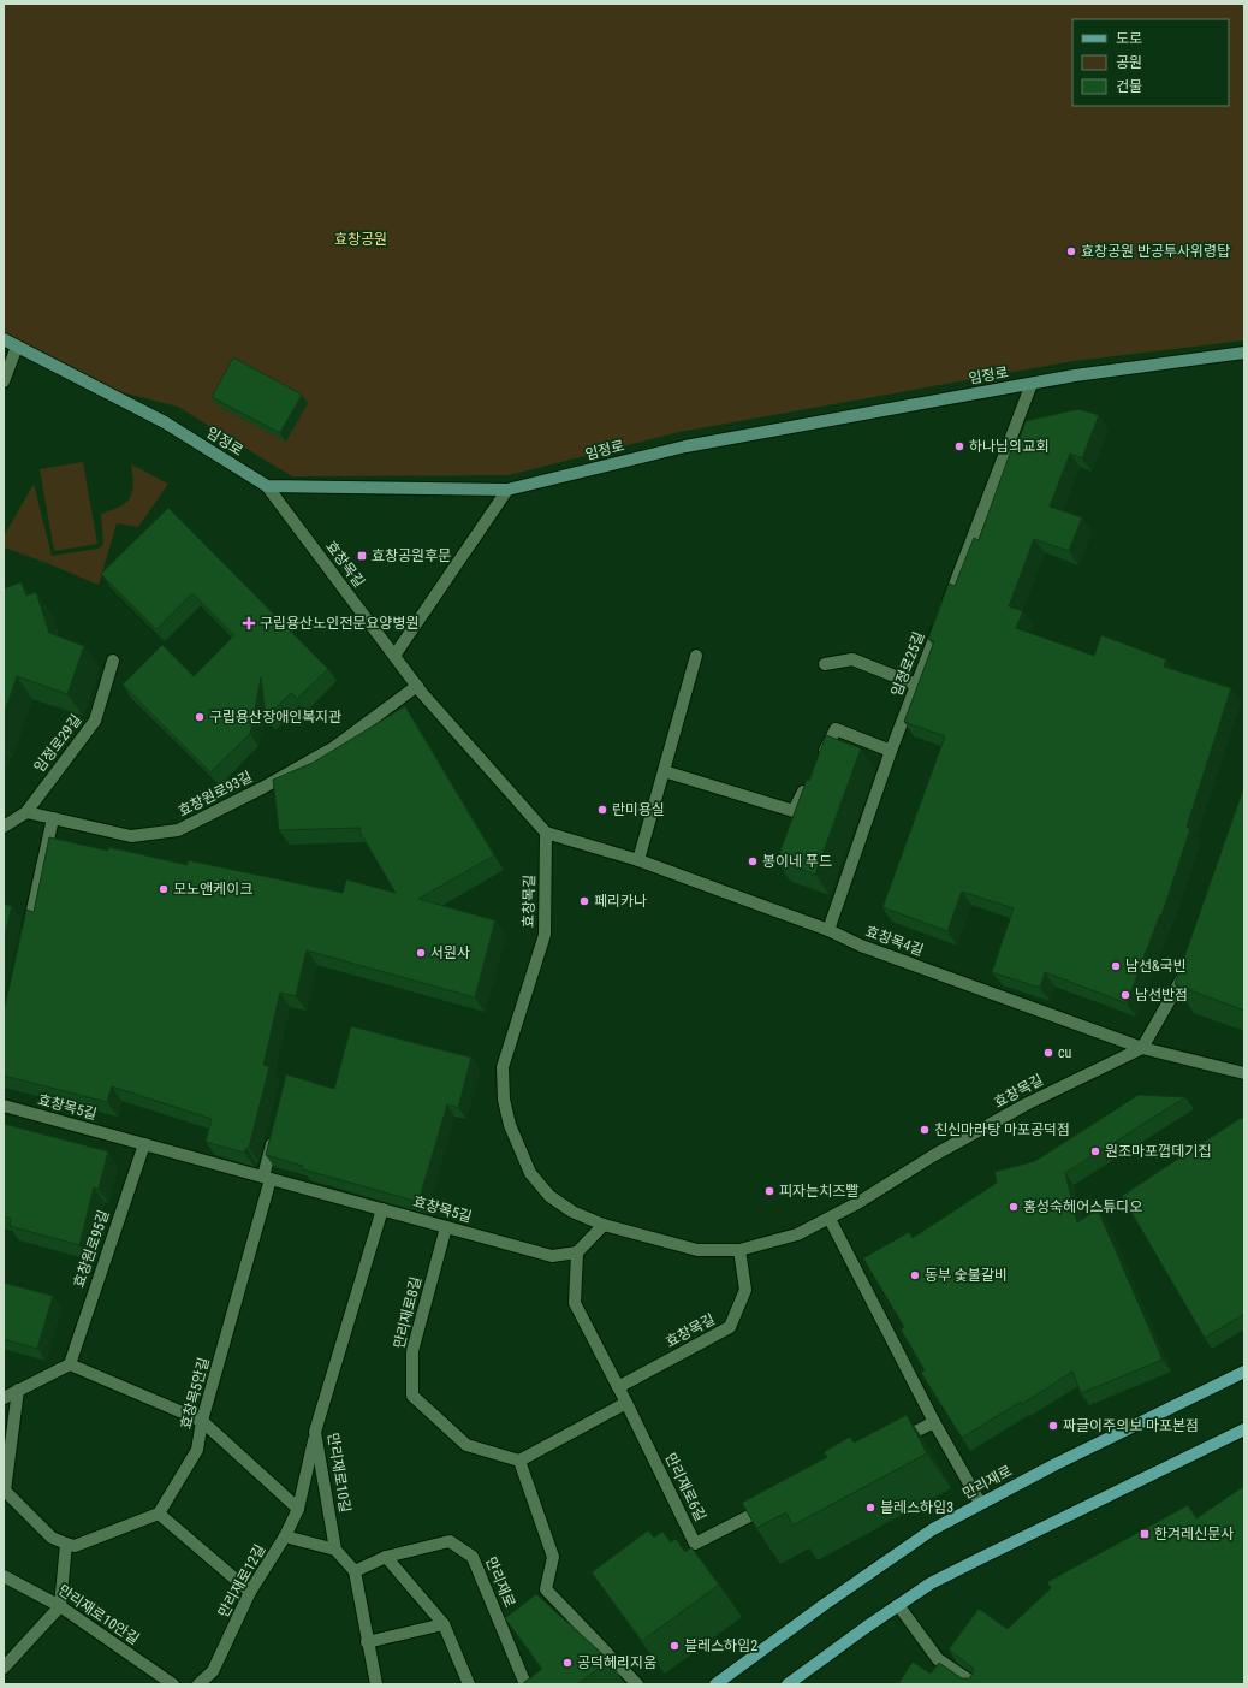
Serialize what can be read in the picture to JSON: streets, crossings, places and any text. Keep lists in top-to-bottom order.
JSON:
{
  "streets": {
    "main road": ["만리재로"],
    "street": [
      "임정로",
      "효창목길",
      "임정로25길",
      "임정로29길",
      "효창원로93길",
      "효창목4길",
      "효창목5길",
      "효창원로95길",
      "만리재로8길",
      "효창목5안길",
      "만리재로10길",
      "만리재로6길",
      "만리재로12길",
      "만리재로10안길"
    ]
  },
  "crossings": [
    ["임정로", "효창목길"],
    ["임정로", "임정로25길"],
    ["효창목길", "효창원로93길"],
    ["효창목길", "효창목4길"],
    ["효창목길", "만리재로6길"],
    ["임정로25길", "효창목4길"],
    ["임정로29길", "효창원로93길"],
    ["효창목5길", "효창원로95길"],
    ["효창목5길", "만리재로8길"],
    ["효창목5길", "효창목5안길"],
    ["효창목5길", "만리재로10길"],
    ["효창목5길", "만리재로6길"],
    ["만리재로10길", "만리재로12길"]
  ],
  "parks": ["효창공원"],
  "places": {
    "other": [
      "효창공원 반공투사위령탑",
      "하나님의교회",
      "구립용산장애인복지관",
      "란미용실",
      "봉이네 푸드",
      "모노앤케이크",
      "페리카나",
      "서원사",
      "남선&국빈",
      "남선반점",
      "cu",
      "친신마라탕 마포공덕점",
      "원조마포껍데기집",
      "피자는치즈빨",
      "홍성숙헤어스튜디오",
      "동부 숯불갈비",
      "짜글이주의보 마포본점",
      "블레스하임3",
      "블레스하임2",
      "공덕헤리지움"
    ],
    "transit": ["효창공원후문", "한겨레신문사"],
    "health": ["구립용산노인전문요양병원"]
  },
  "legend": ["도로", "공원", "건물"]
}
